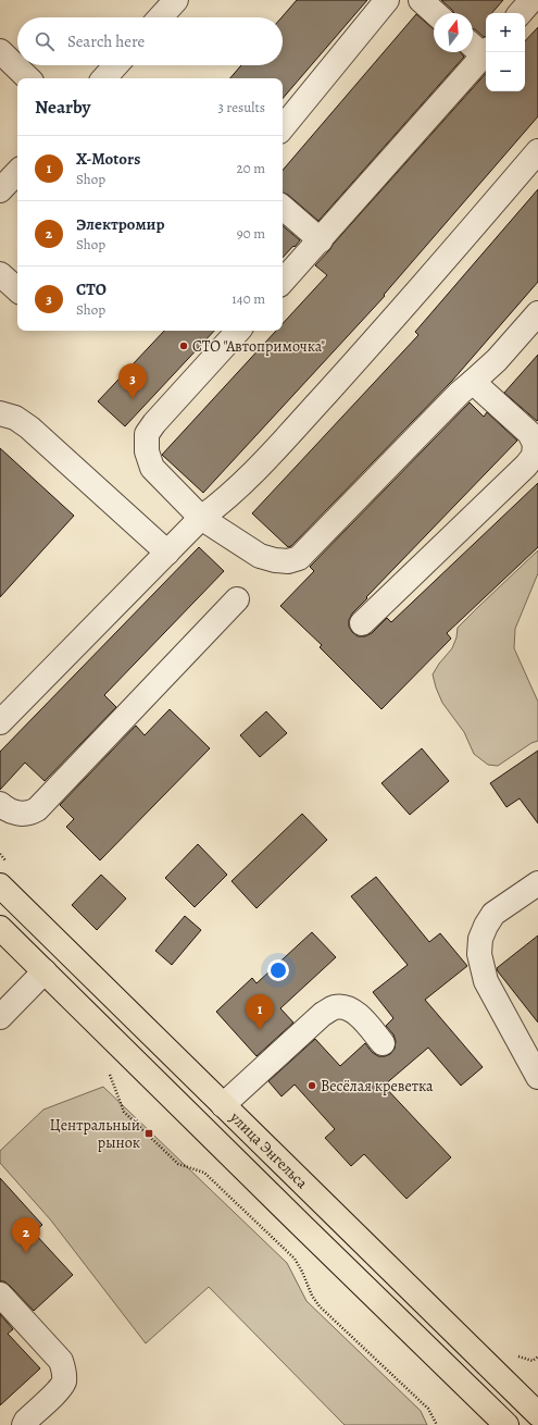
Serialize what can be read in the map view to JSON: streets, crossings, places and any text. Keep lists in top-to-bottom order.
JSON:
{
  "streets": {
    "main road": ["улица Энгельса"]
  },
  "places": {
    "other": ["СТО \"Автопримочка\"", "Весёлая креветка"],
    "transit": ["Центральный рынок"]
  },
  "north": "top",
  "page": {
    "map_buttons": ["+", "−"],
    "search": "Search here",
    "heading": ["Nearby", "3 results"],
    "list": [
      {
        "mark": "1",
        "name": "X-Motors",
        "note": "Shop",
        "value": "20 m"
      },
      {
        "mark": "2",
        "name": "Электромир",
        "note": "Shop",
        "value": "90 m"
      },
      {
        "mark": "3",
        "name": "СТО",
        "note": "Shop",
        "value": "140 m"
      }
    ],
    "pins": ["3", "1", "2"]
  }
}
